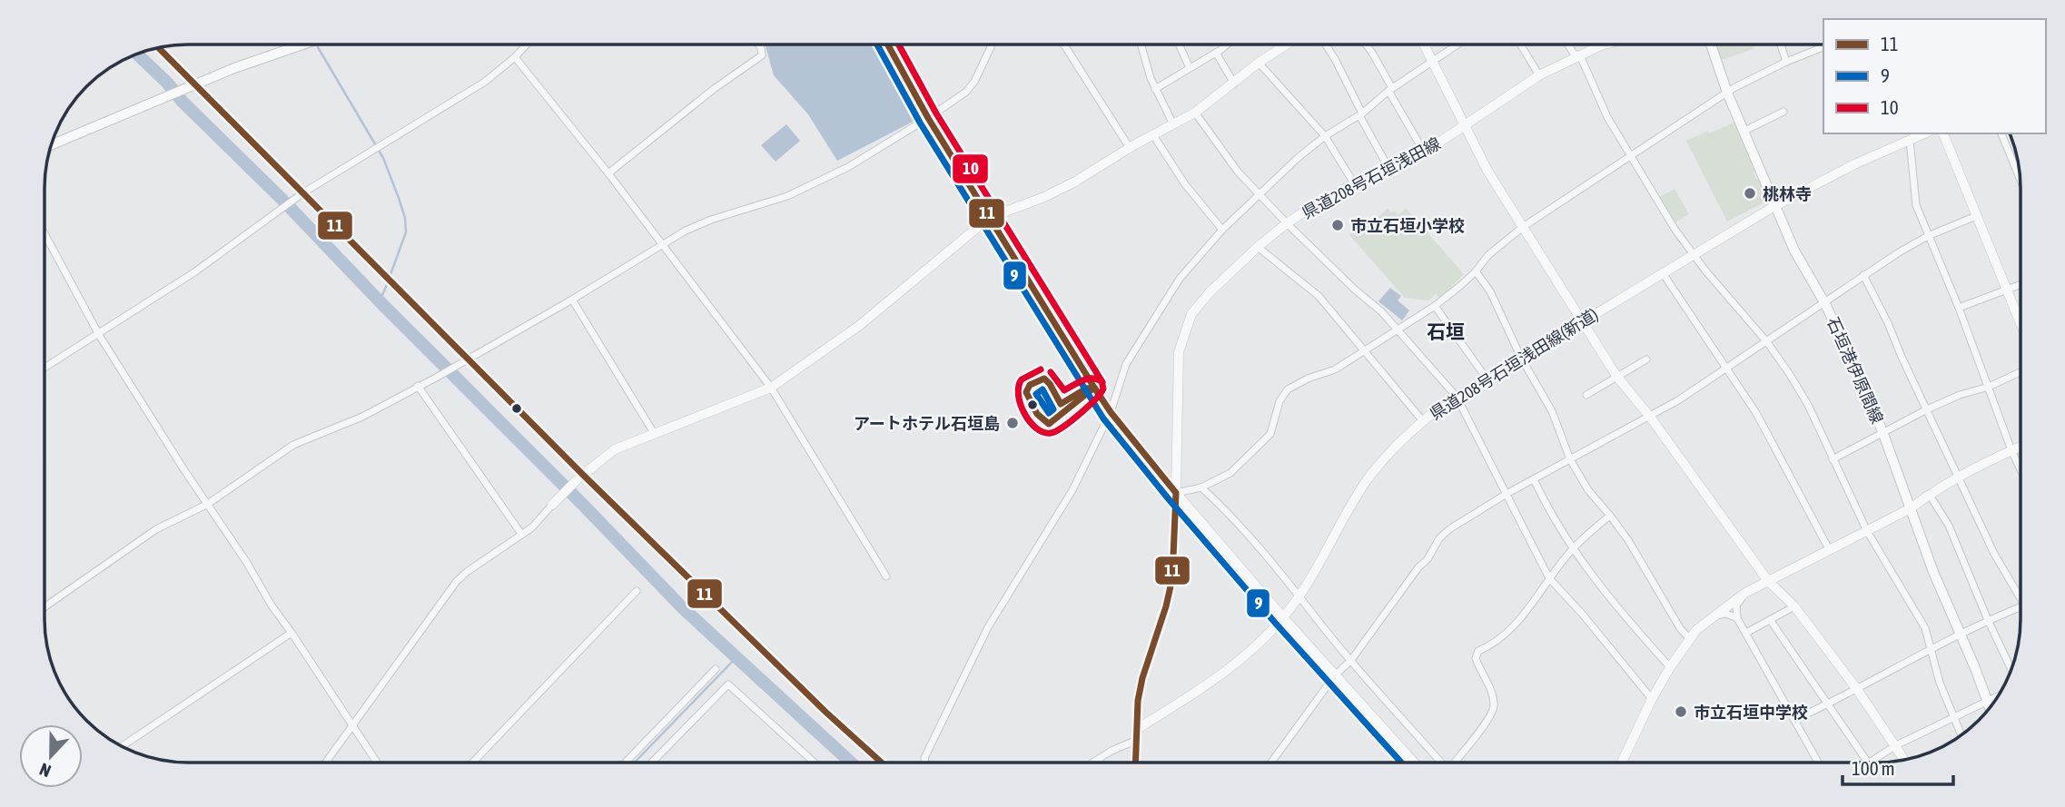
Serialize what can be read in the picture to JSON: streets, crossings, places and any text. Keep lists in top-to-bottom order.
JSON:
{
  "streets": {
    "main road": ["石垣港伊原間線"],
    "street": ["県道208号石垣浅田線", "県道208号石垣浅田線(新道)"]
  },
  "crossings": [
    ["県道208号石垣浅田線", "県道208号石垣浅田線(新道)"],
    ["県道208号石垣浅田線(新道)", "石垣港伊原間線"]
  ],
  "districts": ["石垣"],
  "places": [
    "桃林寺",
    "市立石垣小学校",
    "アートホテル石垣島",
    "市立石垣中学校"
  ],
  "lines": ["transit line 11", "transit line 9", "transit line 10"],
  "legend": ["11", "9", "10"],
  "scale_bar": "100 m",
  "north": "bottom"
}
